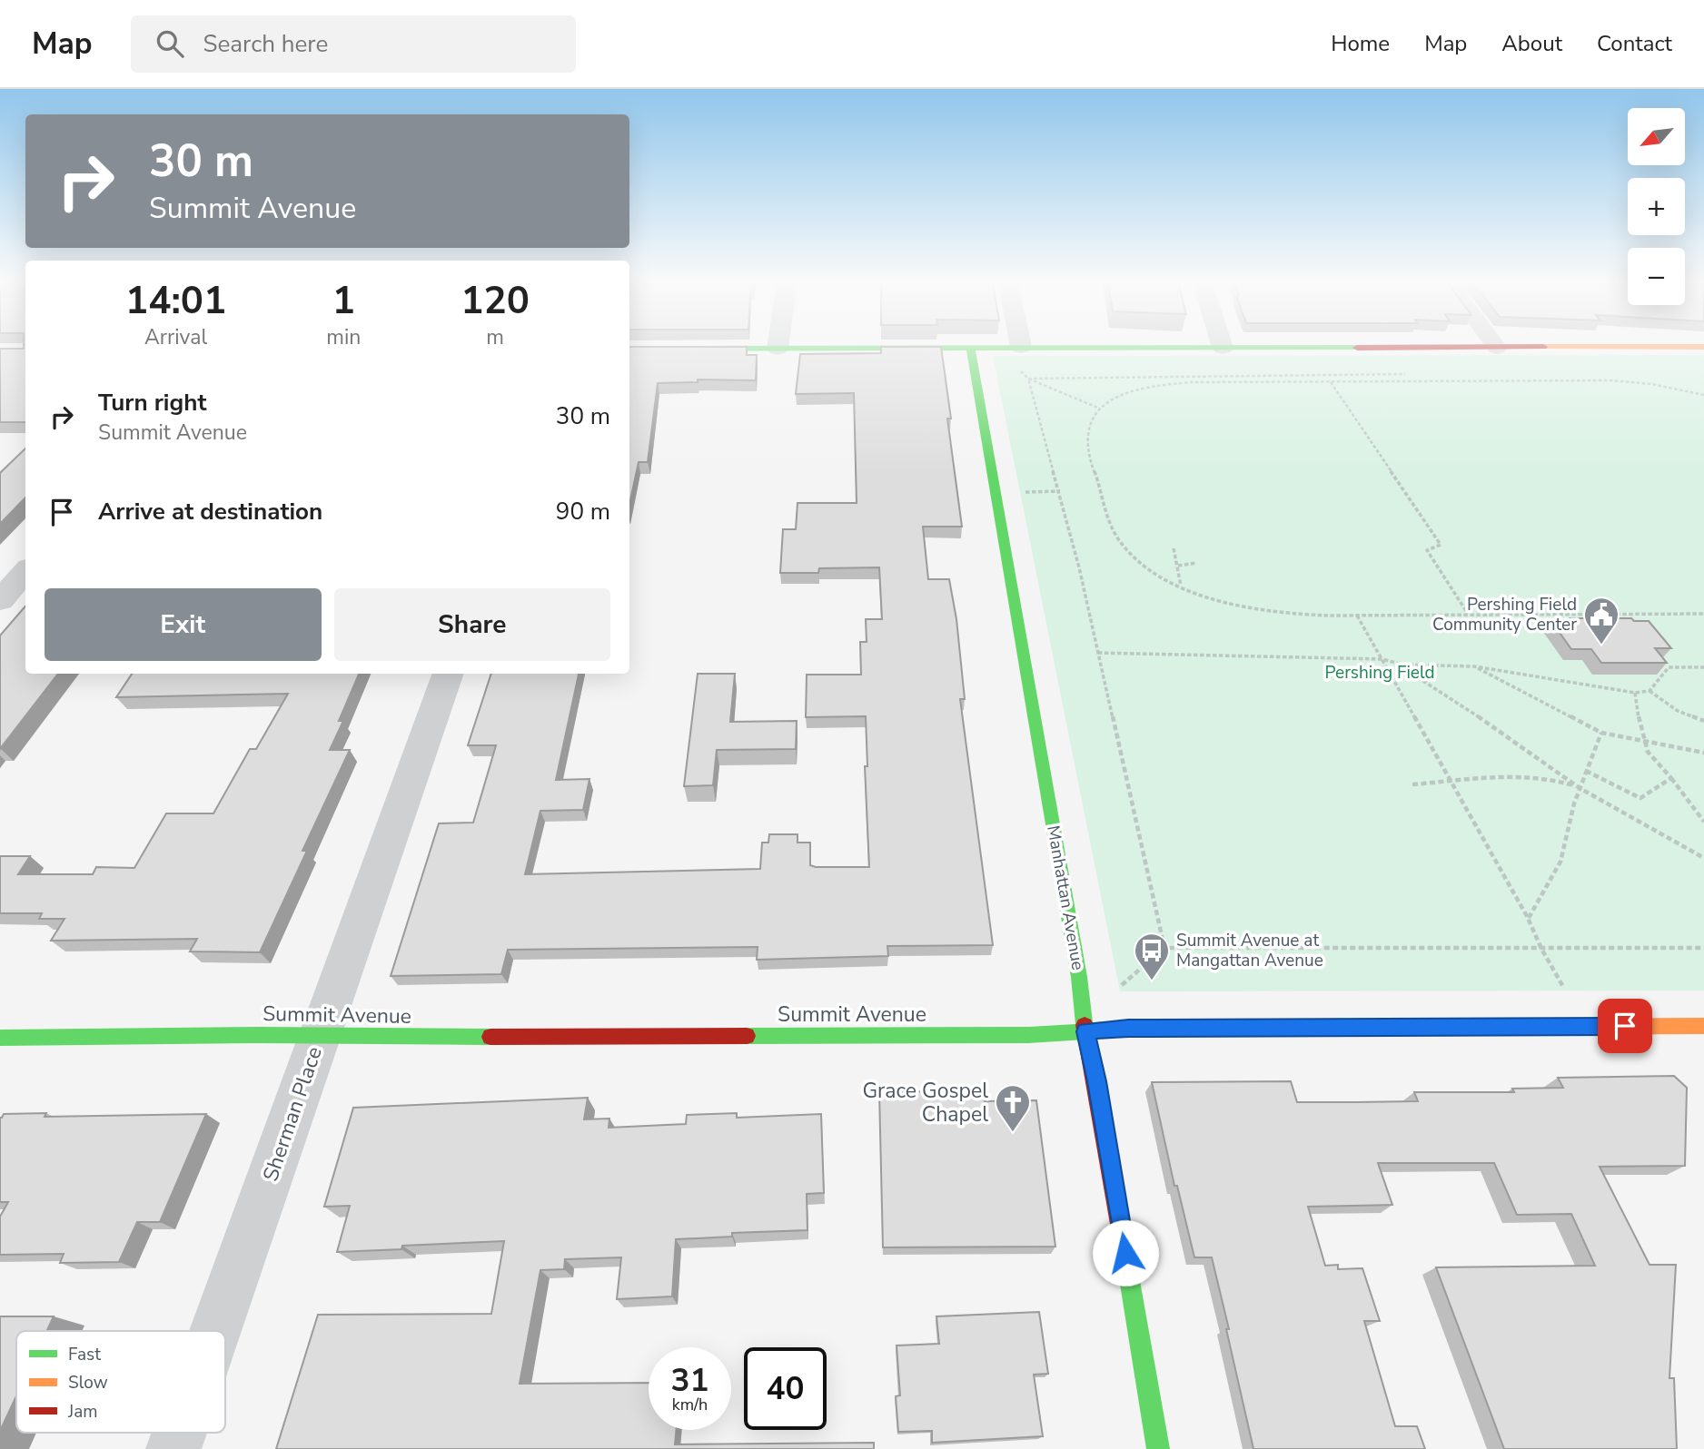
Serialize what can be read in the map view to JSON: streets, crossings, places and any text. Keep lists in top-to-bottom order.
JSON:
{
  "streets": {
    "street": ["Manhattan Avenue", "Summit Avenue", "Sherman Place"]
  },
  "crossings": [
    ["Manhattan Avenue", "Summit Avenue"],
    ["Summit Avenue", "Sherman Place"]
  ],
  "parks": ["Pershing Field"],
  "places": {
    "public building": ["Pershing Field Community Center"],
    "bus stop": ["Summit Avenue at Mangattan Avenue"],
    "church": ["Grace Gospel Chapel"]
  },
  "legend": ["Fast", "Slow", "Jam"],
  "north": "bottom left",
  "page": {
    "header": "Map",
    "search": "Search here",
    "nav": [
      "Home",
      "Map",
      "About",
      "Contact"
    ],
    "map_buttons": ["+", "−"],
    "turn": ["30 m", "Summit Avenue"],
    "eta": [
      "14:01",
      "Arrival",
      "1",
      "min",
      "120",
      "m"
    ],
    "list": [
      {
        "name": "Turn right",
        "note": "Summit Avenue",
        "value": "30 m"
      },
      {
        "name": "Arrive at destination",
        "value": "90 m"
      }
    ],
    "buttons": ["Exit", "Share"],
    "speed": "31 km/h",
    "limit": "40"
  }
}
